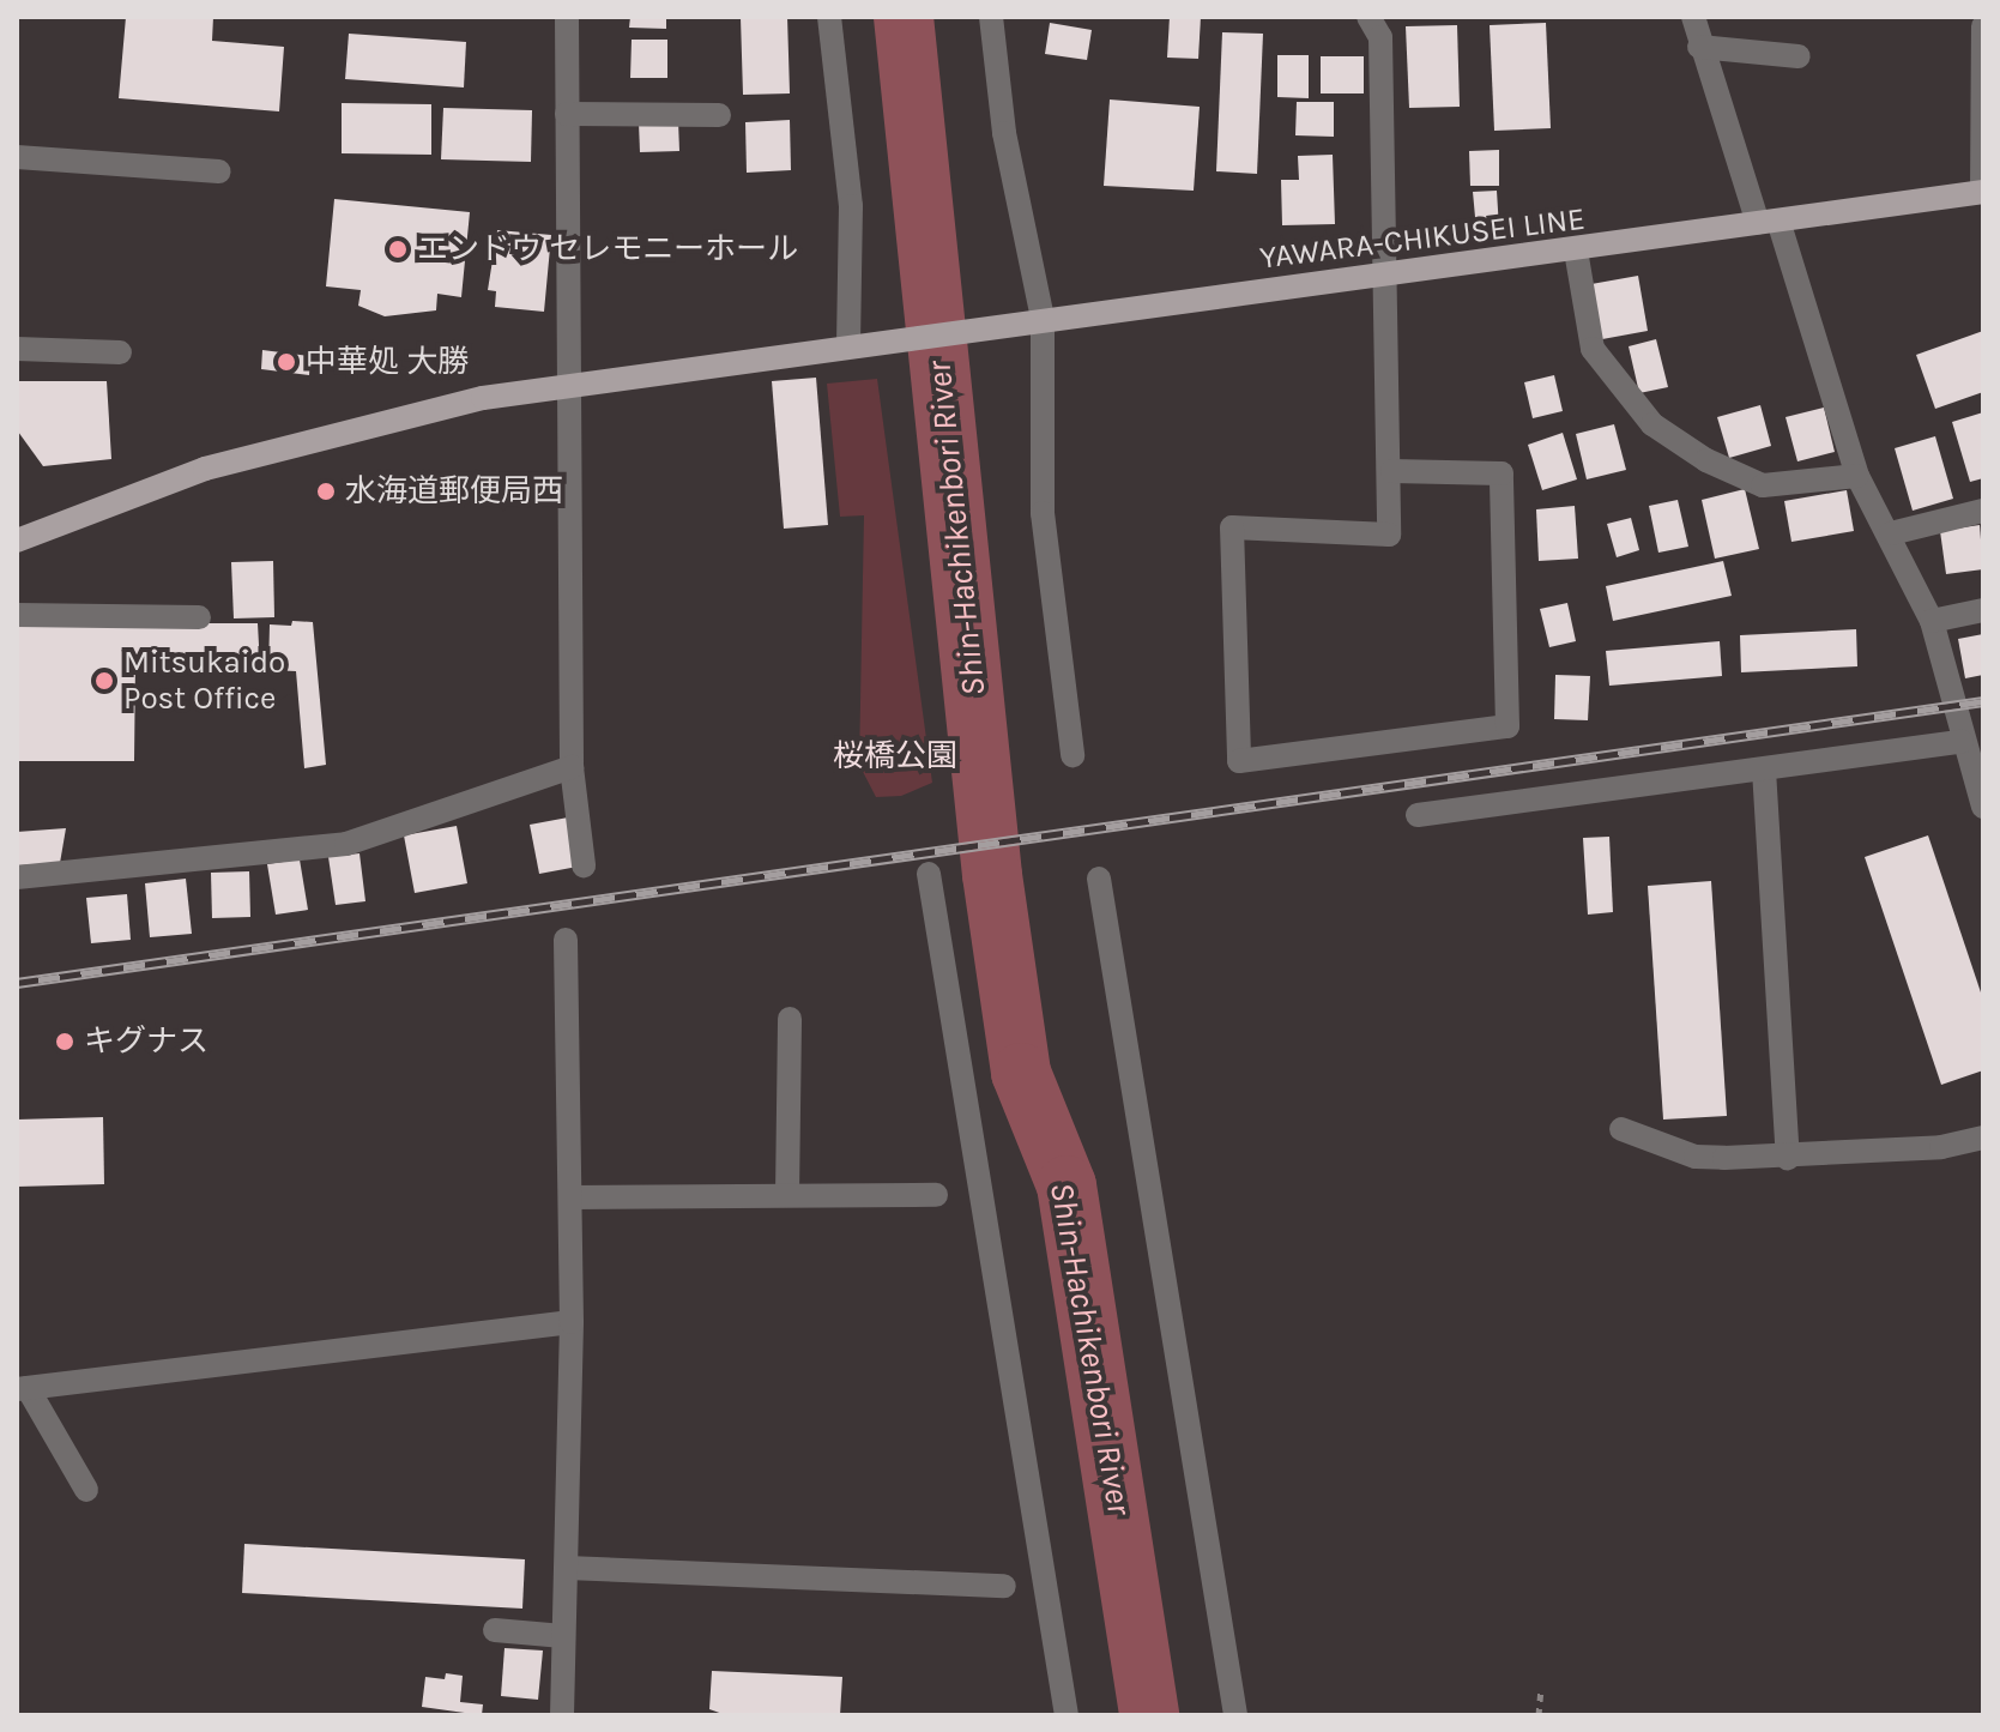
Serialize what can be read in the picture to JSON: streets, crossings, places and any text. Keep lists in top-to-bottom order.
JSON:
{
  "streets": {
    "main road": ["YAWARA-CHIKUSEI LINE"]
  },
  "water": ["Shin-Hachikenbori River"],
  "parks": ["桜橋公園"],
  "places": [
    "エンドウ セレモニーホール",
    "中華処 大勝",
    "水海道郵便局西",
    "Mitsukaido Post Office",
    "キグナス"
  ]
}
